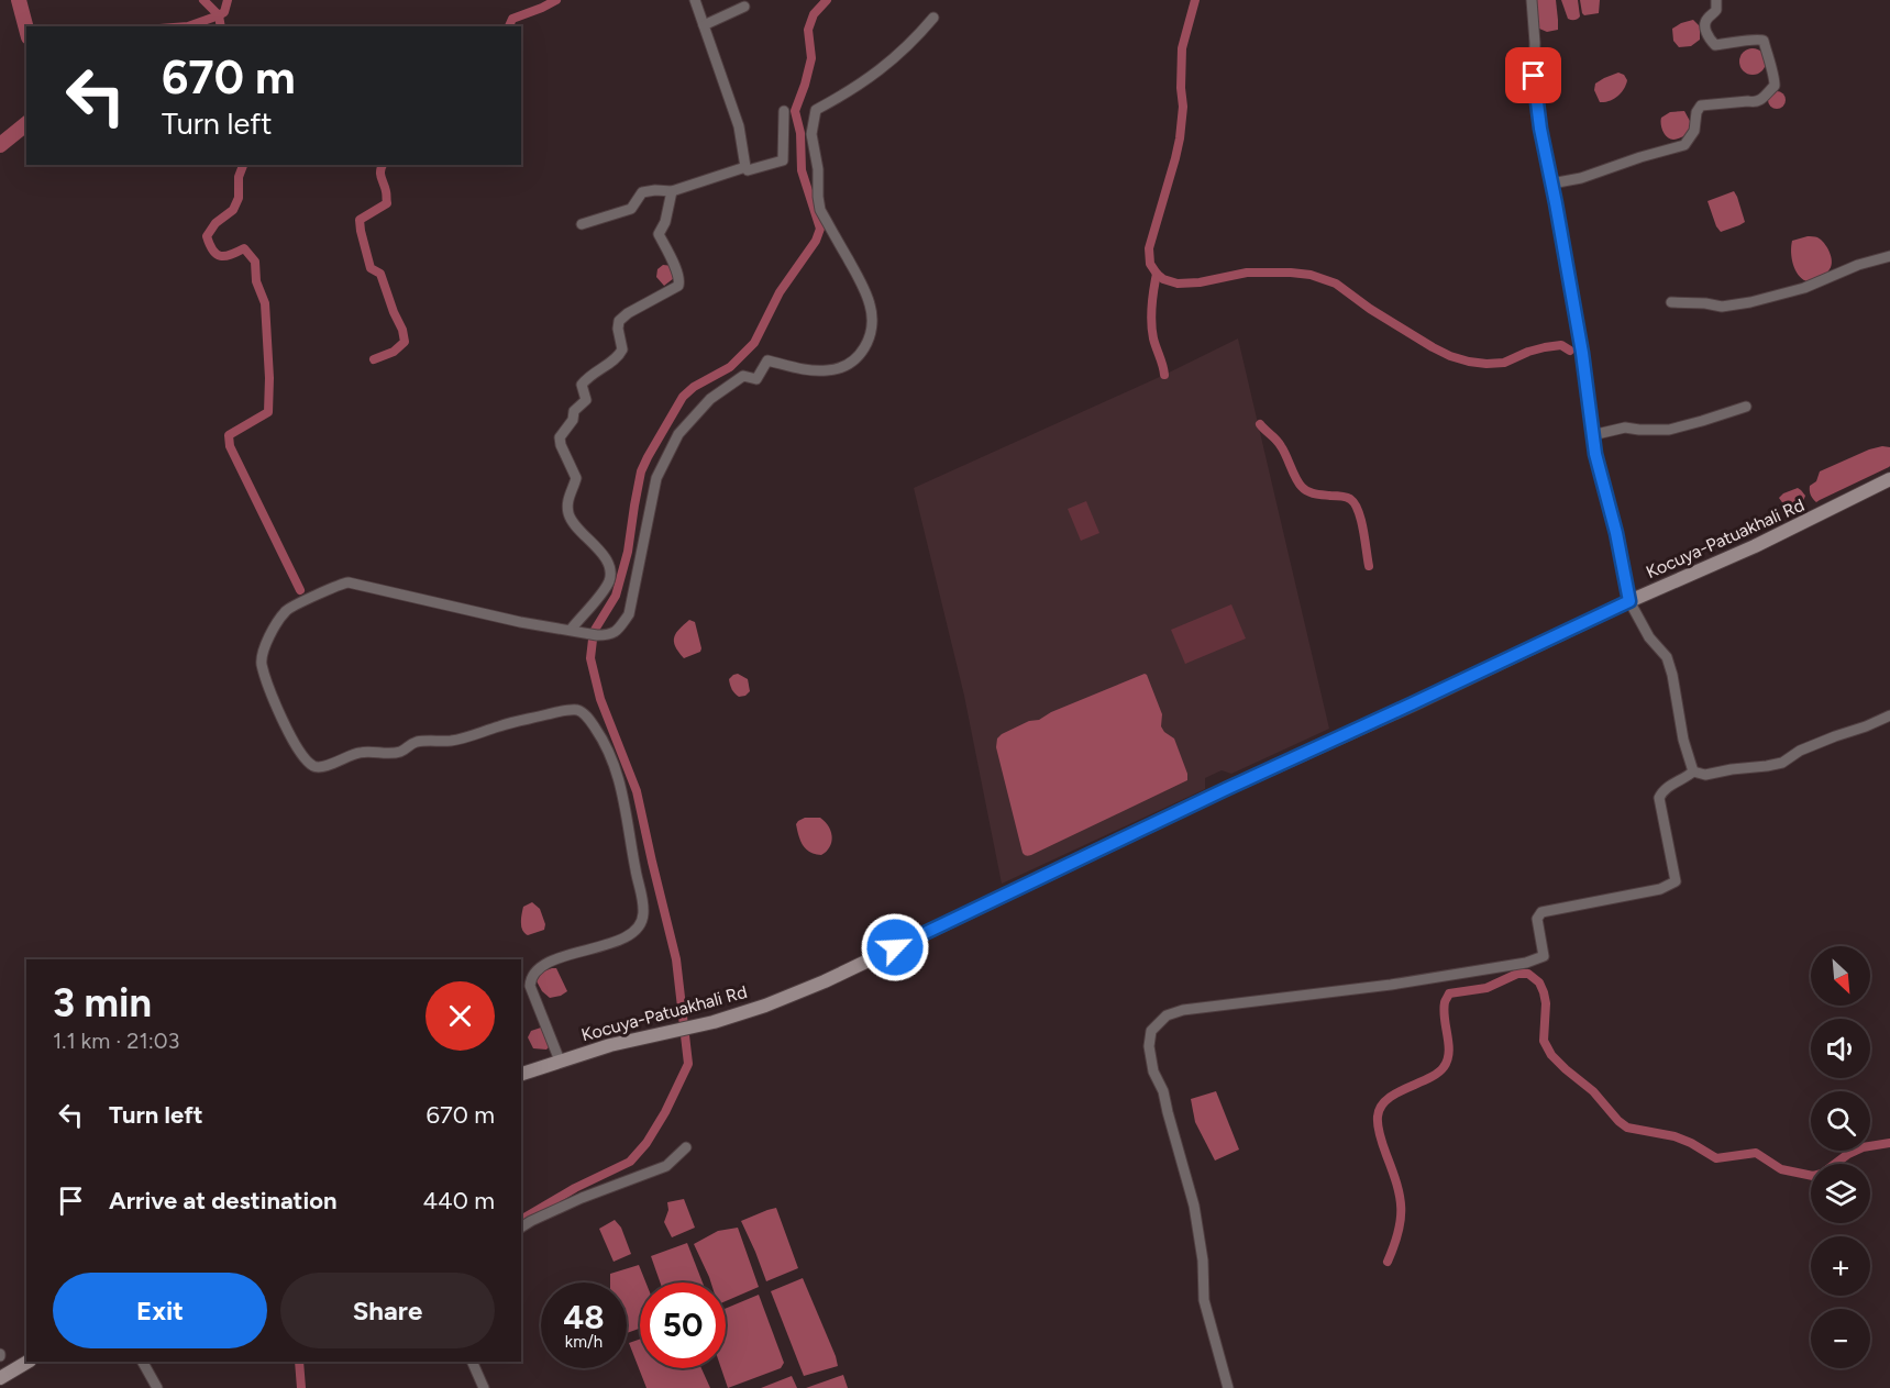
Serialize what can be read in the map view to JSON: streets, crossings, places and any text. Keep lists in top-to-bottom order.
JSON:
{
  "streets": {
    "main road": ["Kocuya-Patuakhali Rd"]
  },
  "north": "bottom right",
  "page": {
    "turn": ["670 m", "Turn left"],
    "map_buttons": ["+", "−"],
    "heading": ["3 min", "1.1 km · 21:03"],
    "list": [
      {
        "name": "Turn left",
        "value": "670 m"
      },
      {
        "name": "Arrive at destination",
        "value": "440 m"
      }
    ],
    "buttons": ["Exit", "Share"],
    "speed": "48 km/h",
    "limit": "50"
  }
}
